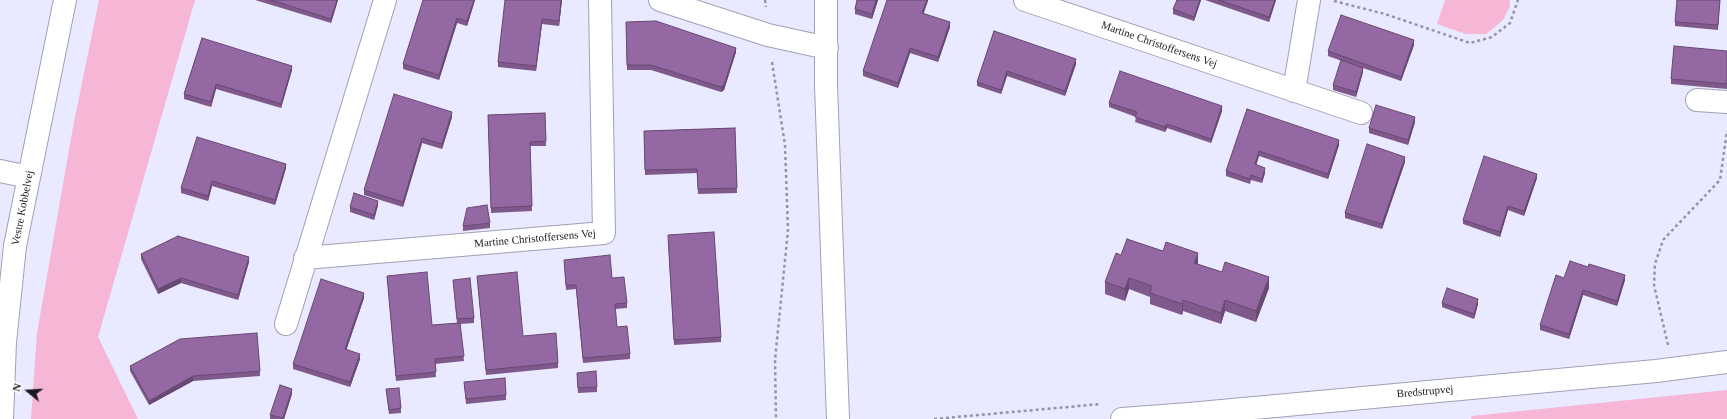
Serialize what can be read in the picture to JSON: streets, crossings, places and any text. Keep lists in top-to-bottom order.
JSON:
{
  "streets": {
    "street": ["Martine Christoffersens Vej", "Vestre Kobbelvej", "Bredstrupvej"]
  },
  "north": "left"
}
